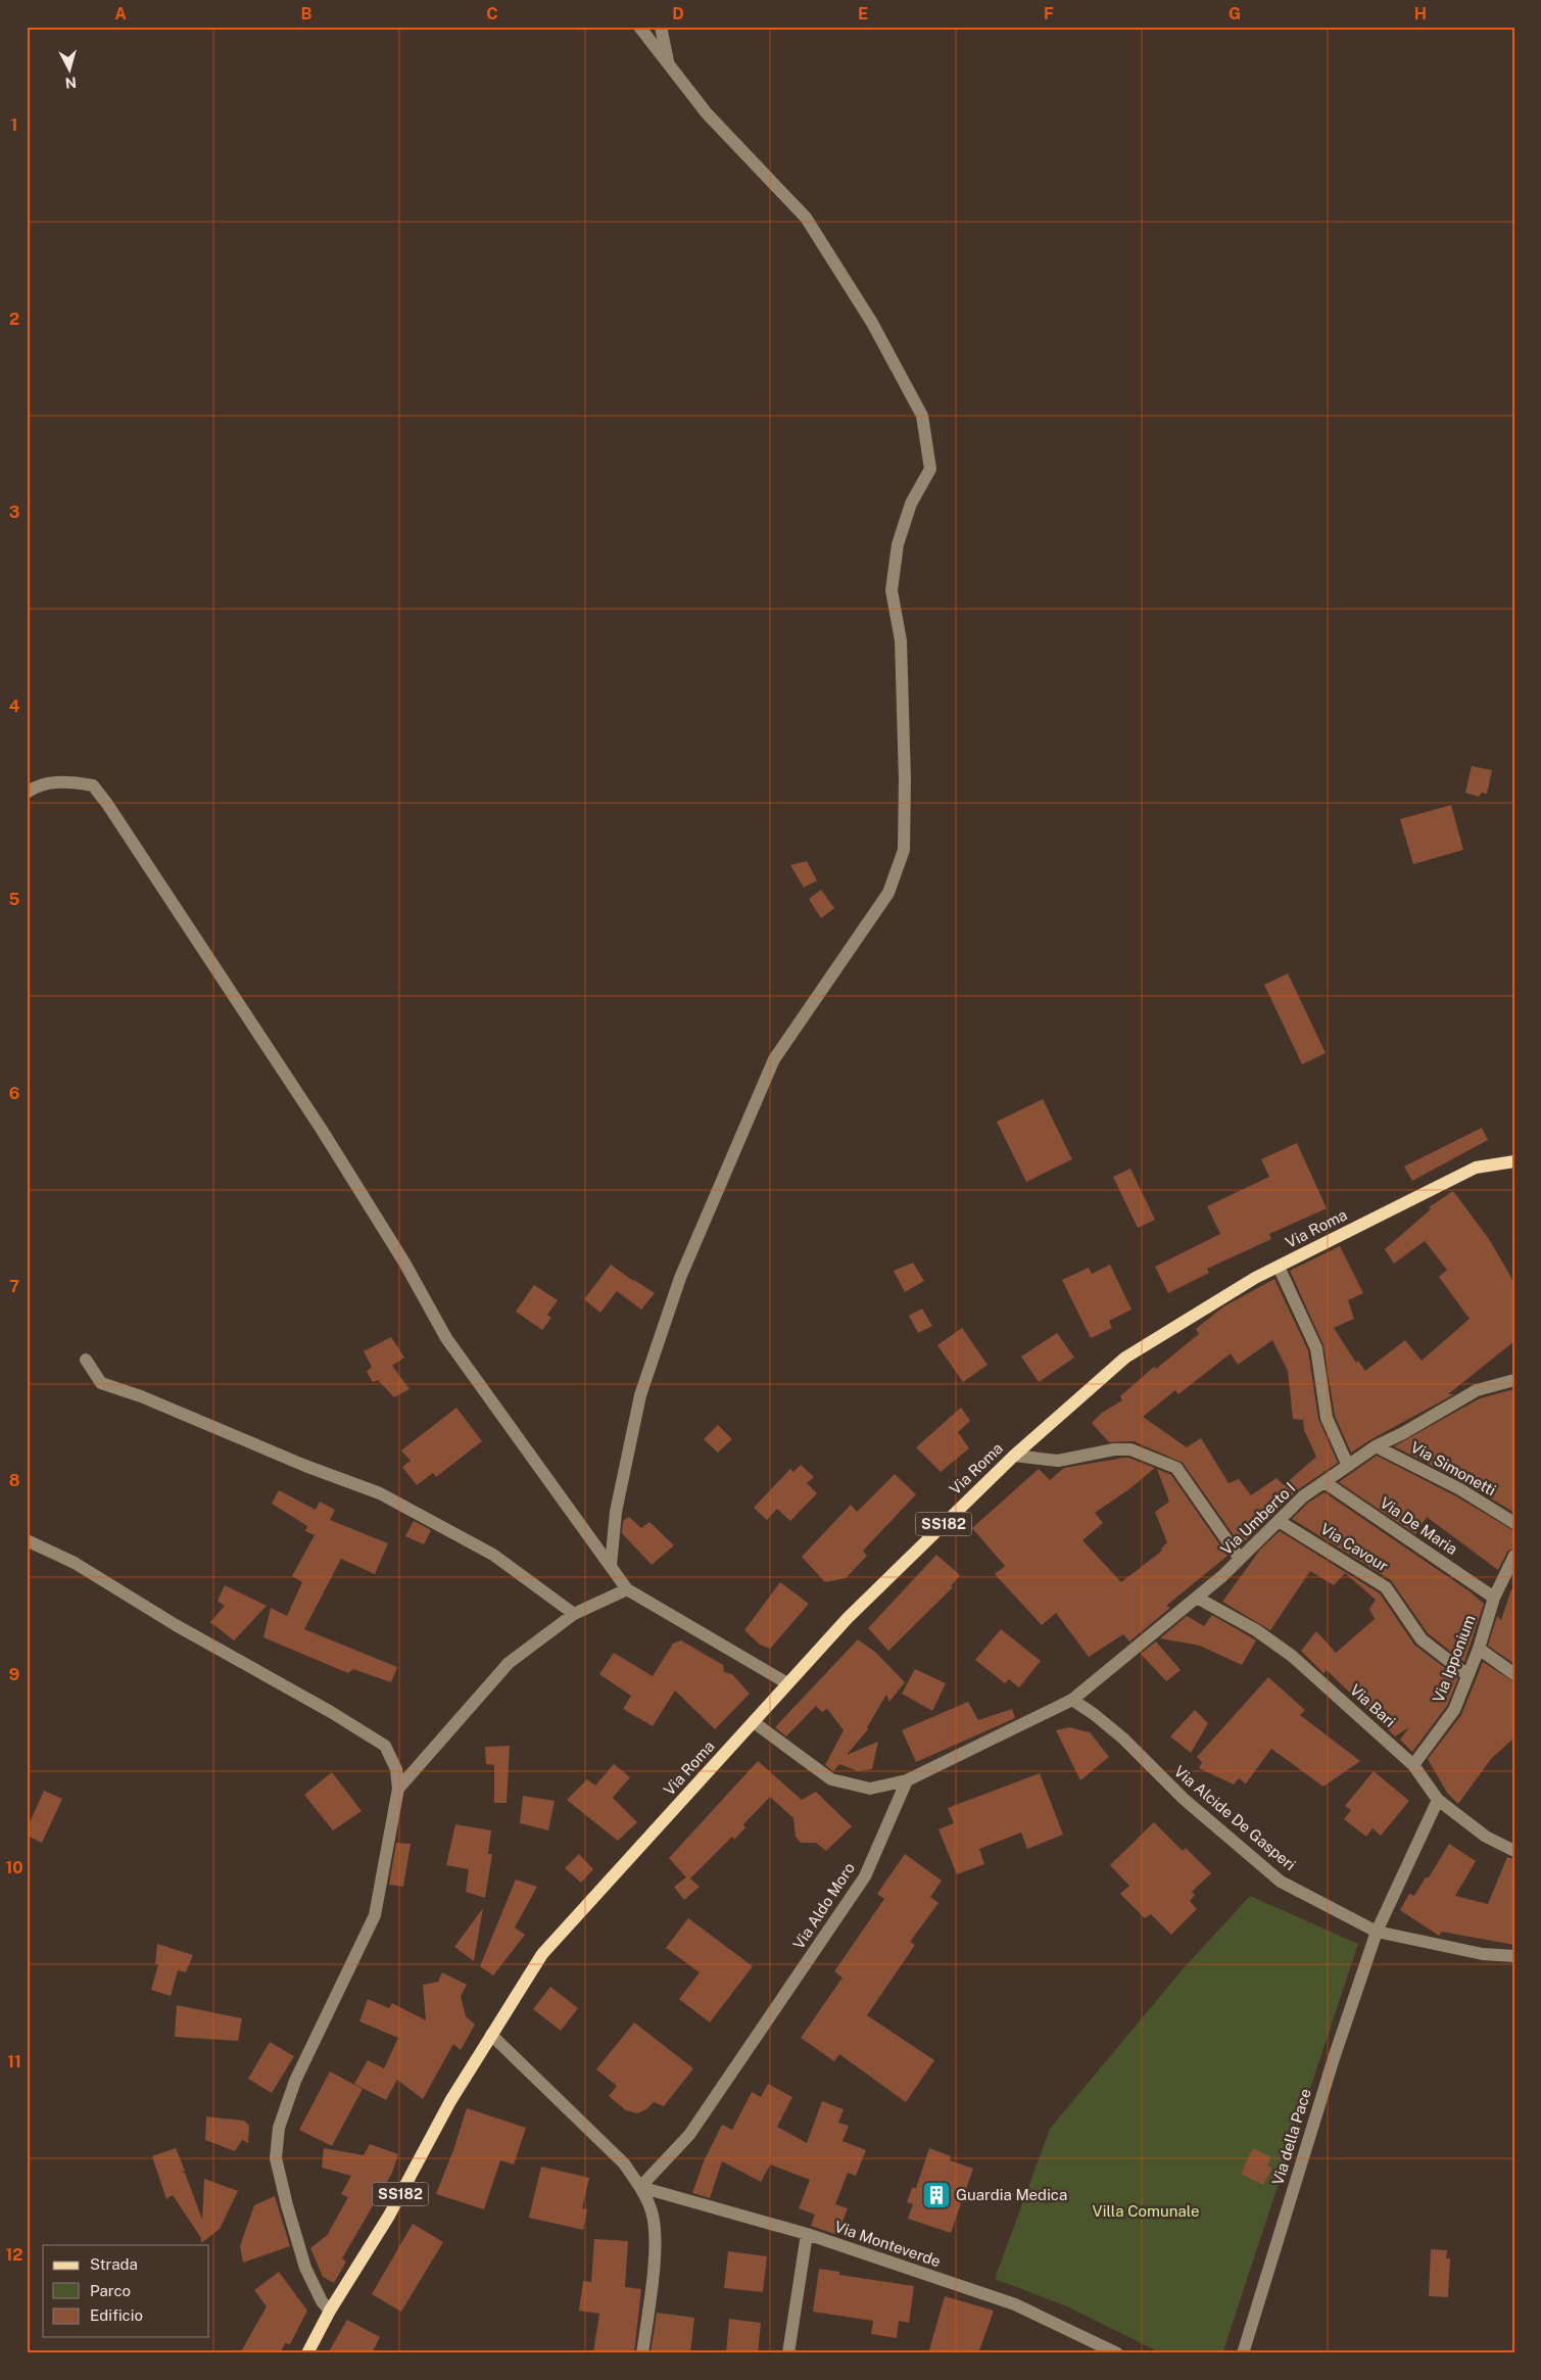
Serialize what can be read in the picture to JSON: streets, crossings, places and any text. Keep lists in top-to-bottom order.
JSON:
{
  "streets": {
    "main road": ["Via Roma", "SS182"],
    "street": [
      "Via Simonetti",
      "Via Umberto I",
      "Via De Maria",
      "Via Cavour",
      "Via Ipponium",
      "Via Bari",
      "Via Alcide De Gasperi",
      "Via Aldo Moro",
      "Via della Pace",
      "Via Monteverde"
    ]
  },
  "crossings": [
    ["Via Roma", "SS182"],
    ["Via Simonetti", "Via Umberto I"],
    ["Via Umberto I", "Via De Maria"],
    ["Via Umberto I", "Via Cavour"],
    ["Via Umberto I", "Via Bari"],
    ["Via Umberto I", "Via Alcide De Gasperi"],
    ["Via De Maria", "Via Ipponium"],
    ["Via Cavour", "Via Ipponium"],
    ["Via Ipponium", "Via Bari"],
    ["Via Bari", "Via della Pace"],
    ["Via Alcide De Gasperi", "Via della Pace"],
    ["Via Aldo Moro", "Via Monteverde"]
  ],
  "parks": ["Villa Comunale"],
  "places": {
    "building": ["Guardia Medica"]
  },
  "legend": ["Strada", "Parco", "Edificio"],
  "north": "bottom",
  "grid": {
    "columns": [
      "A",
      "B",
      "C",
      "D",
      "E",
      "F",
      "G",
      "H"
    ],
    "rows": [
      "1",
      "2",
      "3",
      "4",
      "5",
      "6",
      "7",
      "8",
      "9",
      "10",
      "11",
      "12"
    ]
  }
}
